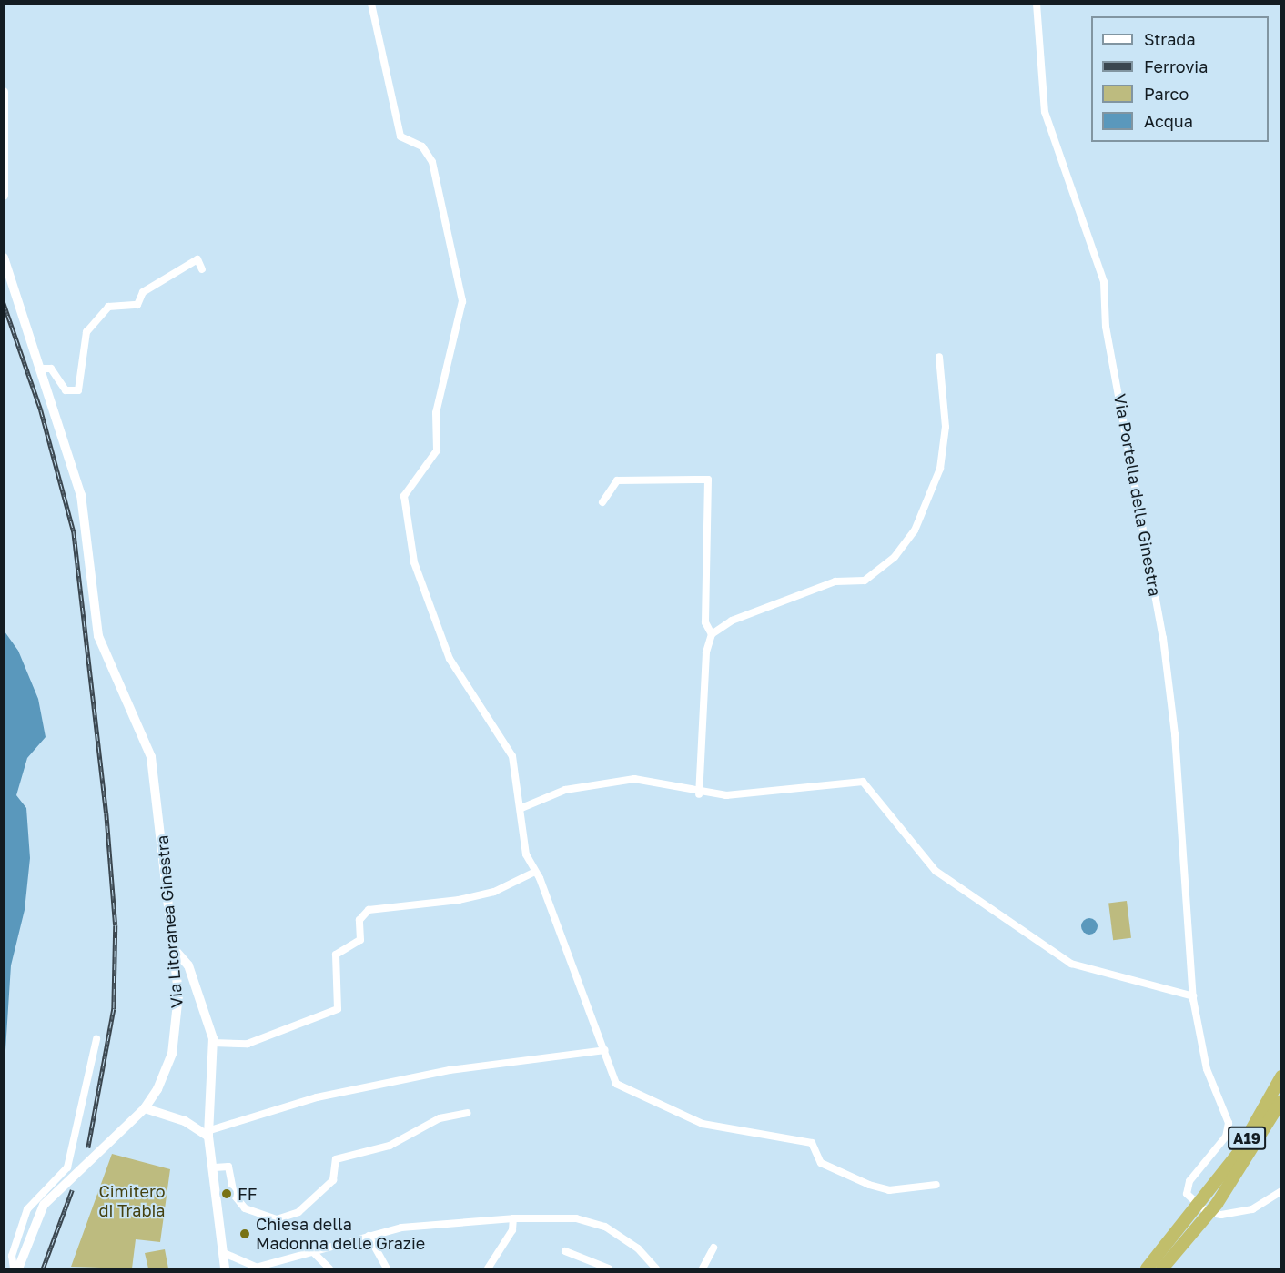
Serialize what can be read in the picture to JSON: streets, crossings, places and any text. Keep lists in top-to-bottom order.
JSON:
{
  "streets": {
    "highway": ["A19"],
    "main road": ["Via Litoranea Ginestra"],
    "street": ["Via Portella della Ginestra"]
  },
  "parks": ["Cimitero di Trabia"],
  "places": ["FF", "Chiesa della Madonna delle Grazie"],
  "legend": [
    "Strada",
    "Ferrovia",
    "Parco",
    "Acqua"
  ]
}
